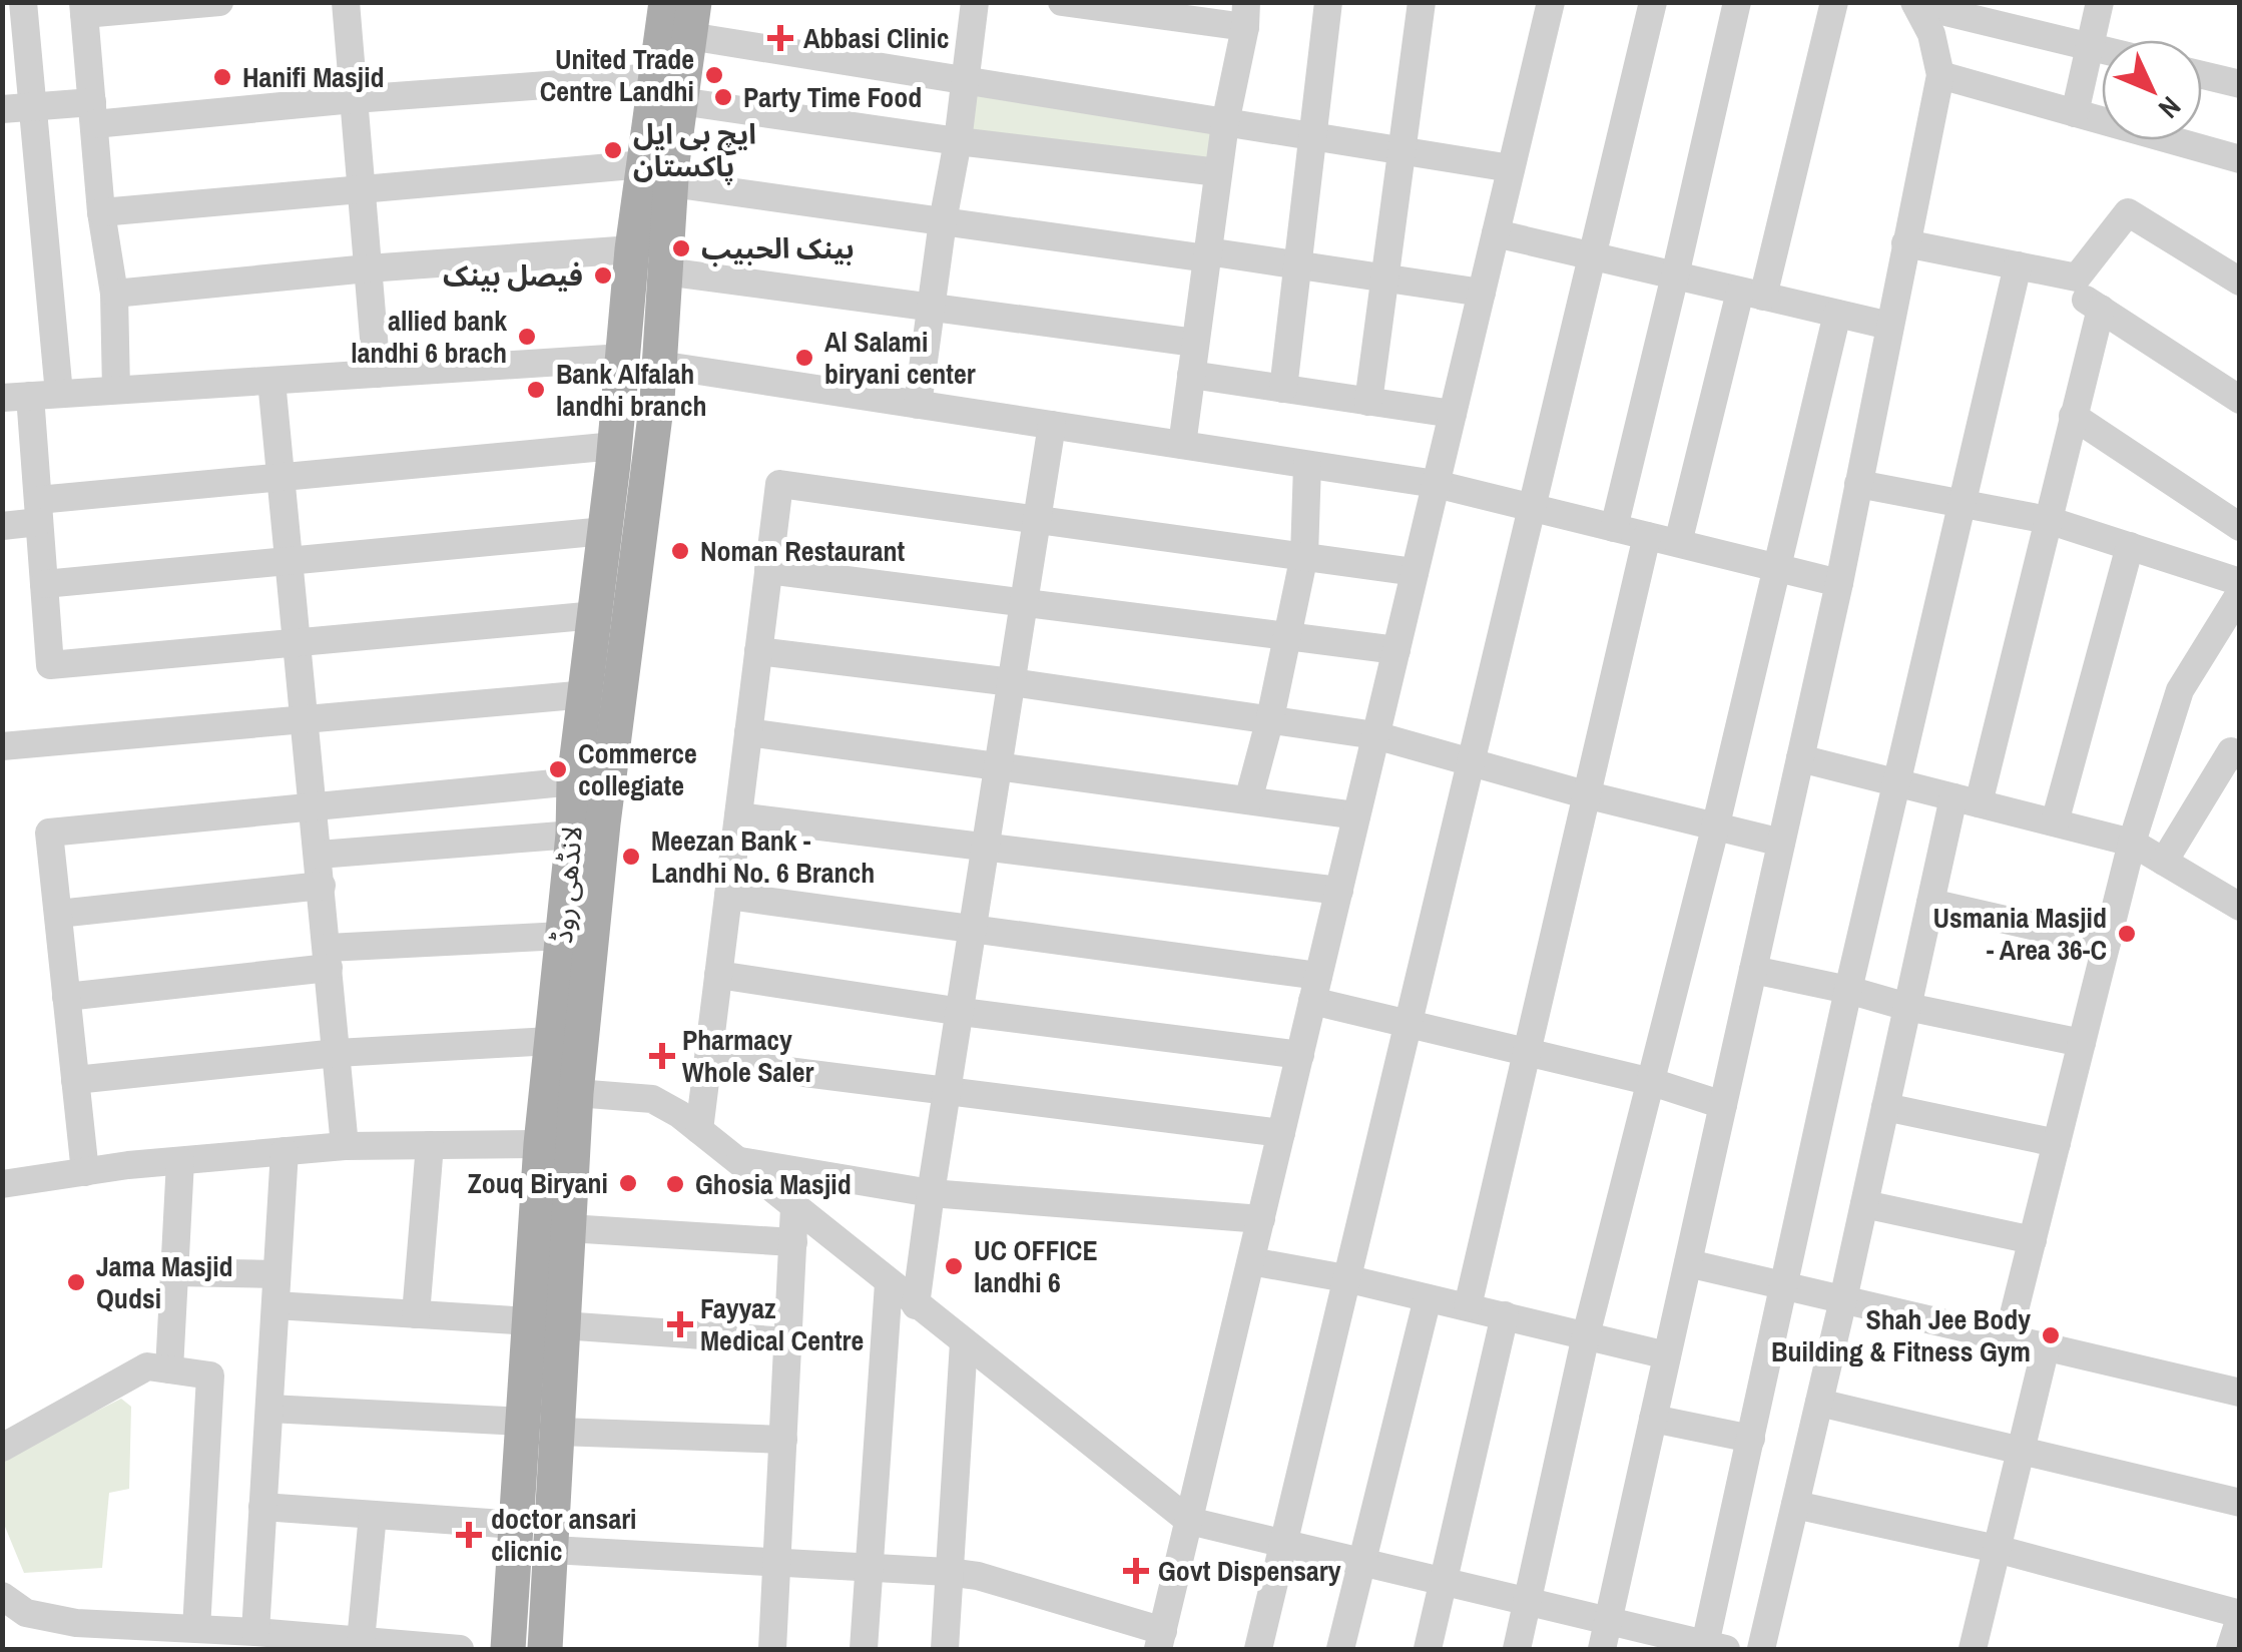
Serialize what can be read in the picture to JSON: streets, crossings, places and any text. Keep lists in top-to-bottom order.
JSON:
{
  "streets": {
    "main road": ["لانڈھی روڈ"]
  },
  "places": {
    "health": [
      "Abbasi Clinic",
      "Pharmacy Whole Saler",
      "Fayyaz Medical Centre",
      "doctor ansari clicnic",
      "Govt Dispensary"
    ],
    "other": [
      "United Trade Centre Landhi",
      "Hanifi Masjid",
      "Party Time Food",
      "ایچ بی ایل پاکستان",
      "بينک الحبيب",
      "فیصل بینک",
      "allied bank landhi 6 brach",
      "Al Salami biryani center",
      "Bank Alfalah landhi branch",
      "Noman Restaurant",
      "Commerce collegiate",
      "Meezan Bank - Landhi No. 6 Branch",
      "Usmania Masjid - Area 36-C",
      "Zouq Biryani",
      "Ghosia Masjid",
      "UC OFFICE landhi 6",
      "Jama Masjid Qudsi",
      "Shah Jee Body Building & Fitness Gym"
    ]
  },
  "north": "bottom right"
}
